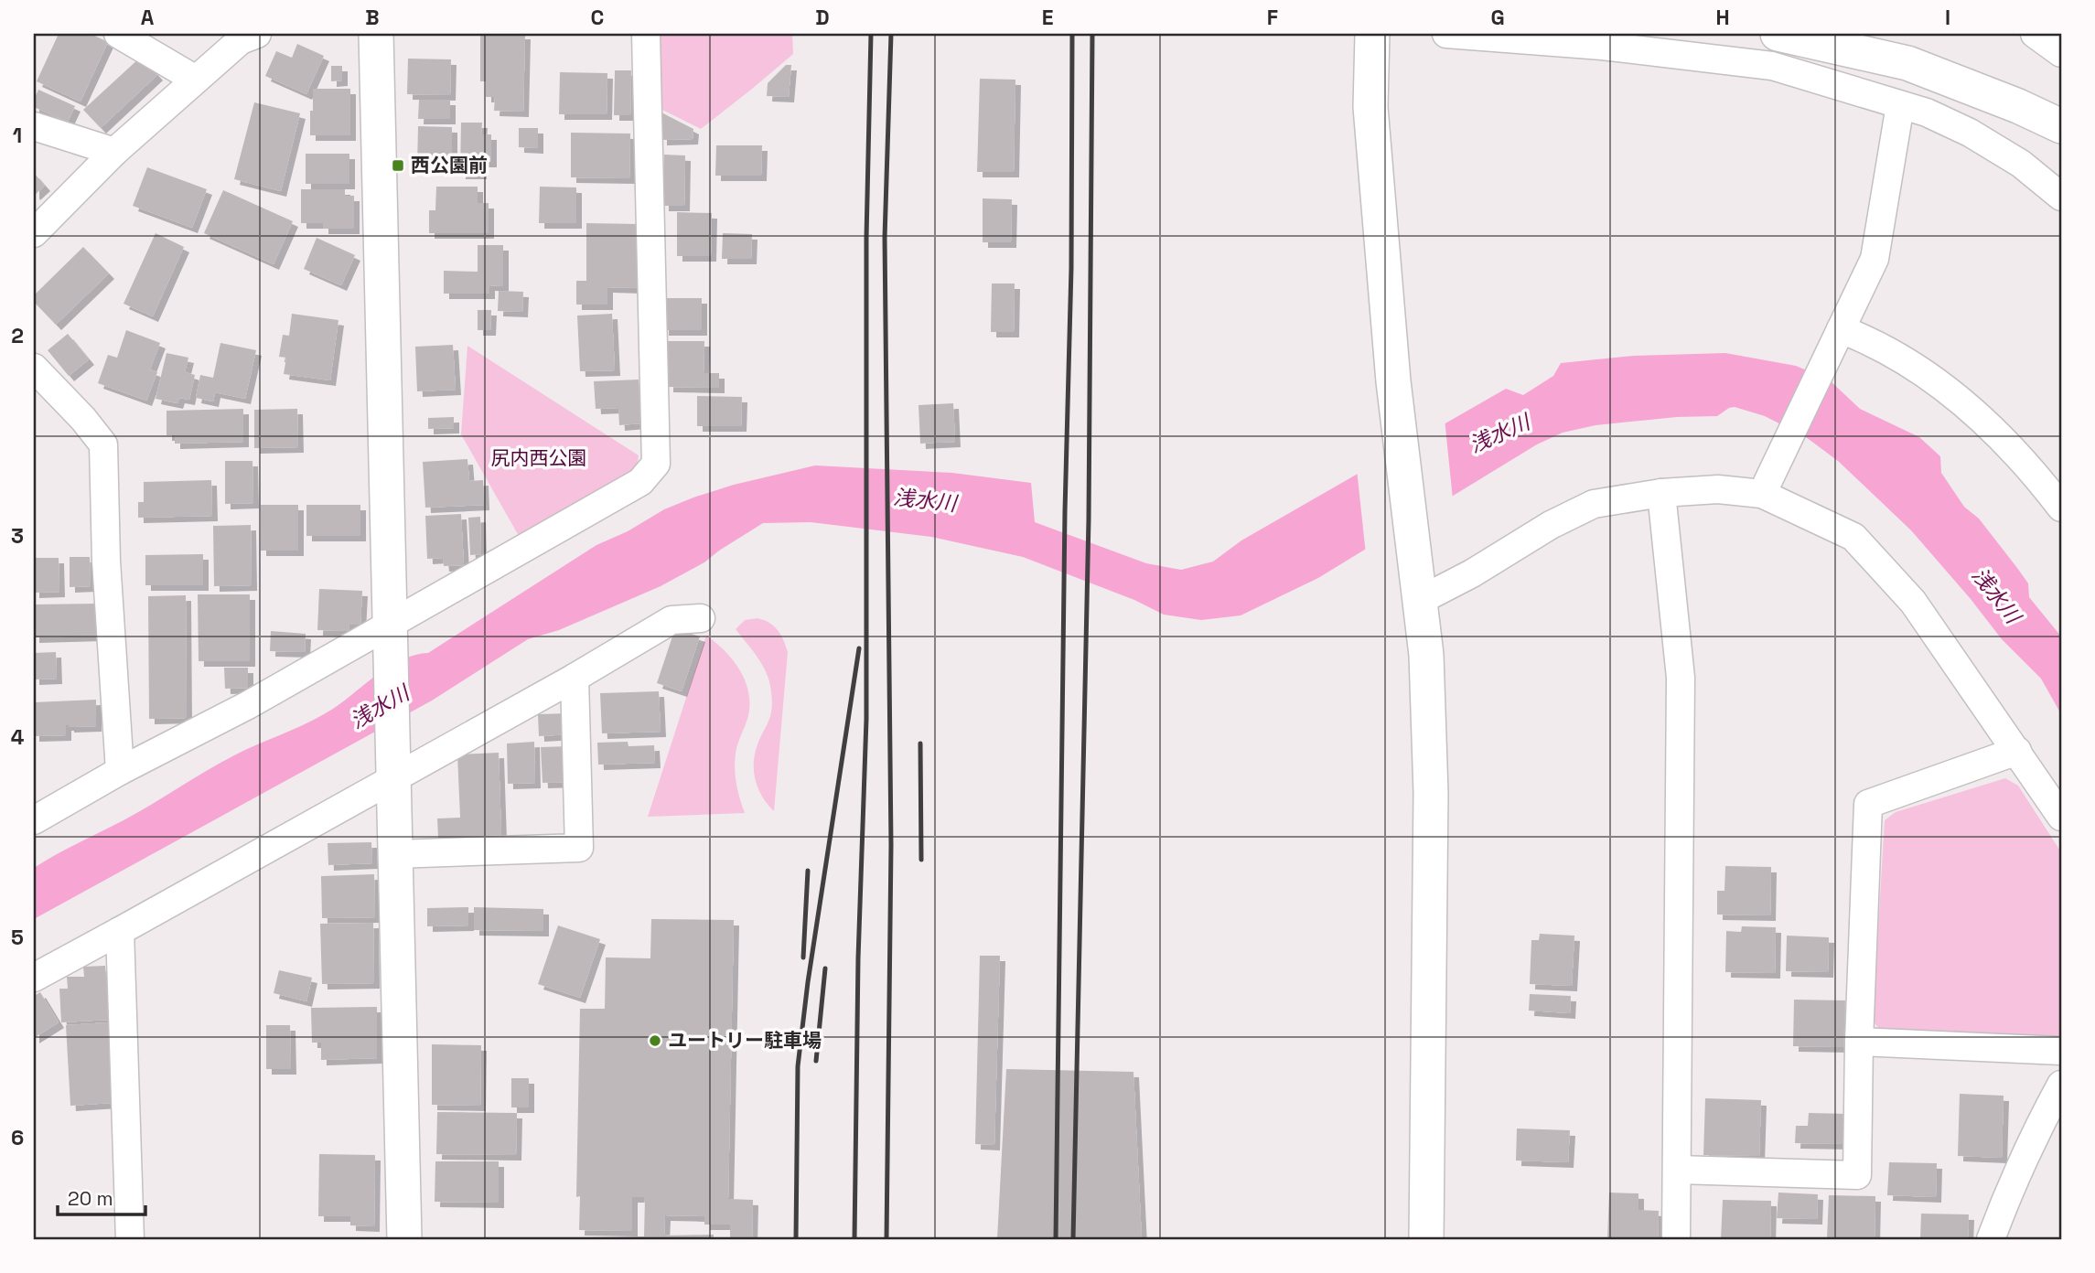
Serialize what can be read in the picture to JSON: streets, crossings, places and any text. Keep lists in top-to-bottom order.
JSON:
{
  "water": ["浅水川"],
  "parks": ["尻内西公園"],
  "places": {
    "transit": ["西公園前"],
    "other": ["ユートリー駐車場"]
  },
  "scale_bar": "20 m",
  "grid": {
    "columns": [
      "A",
      "B",
      "C",
      "D",
      "E",
      "F",
      "G",
      "H",
      "I"
    ],
    "rows": [
      "1",
      "2",
      "3",
      "4",
      "5",
      "6"
    ]
  }
}
